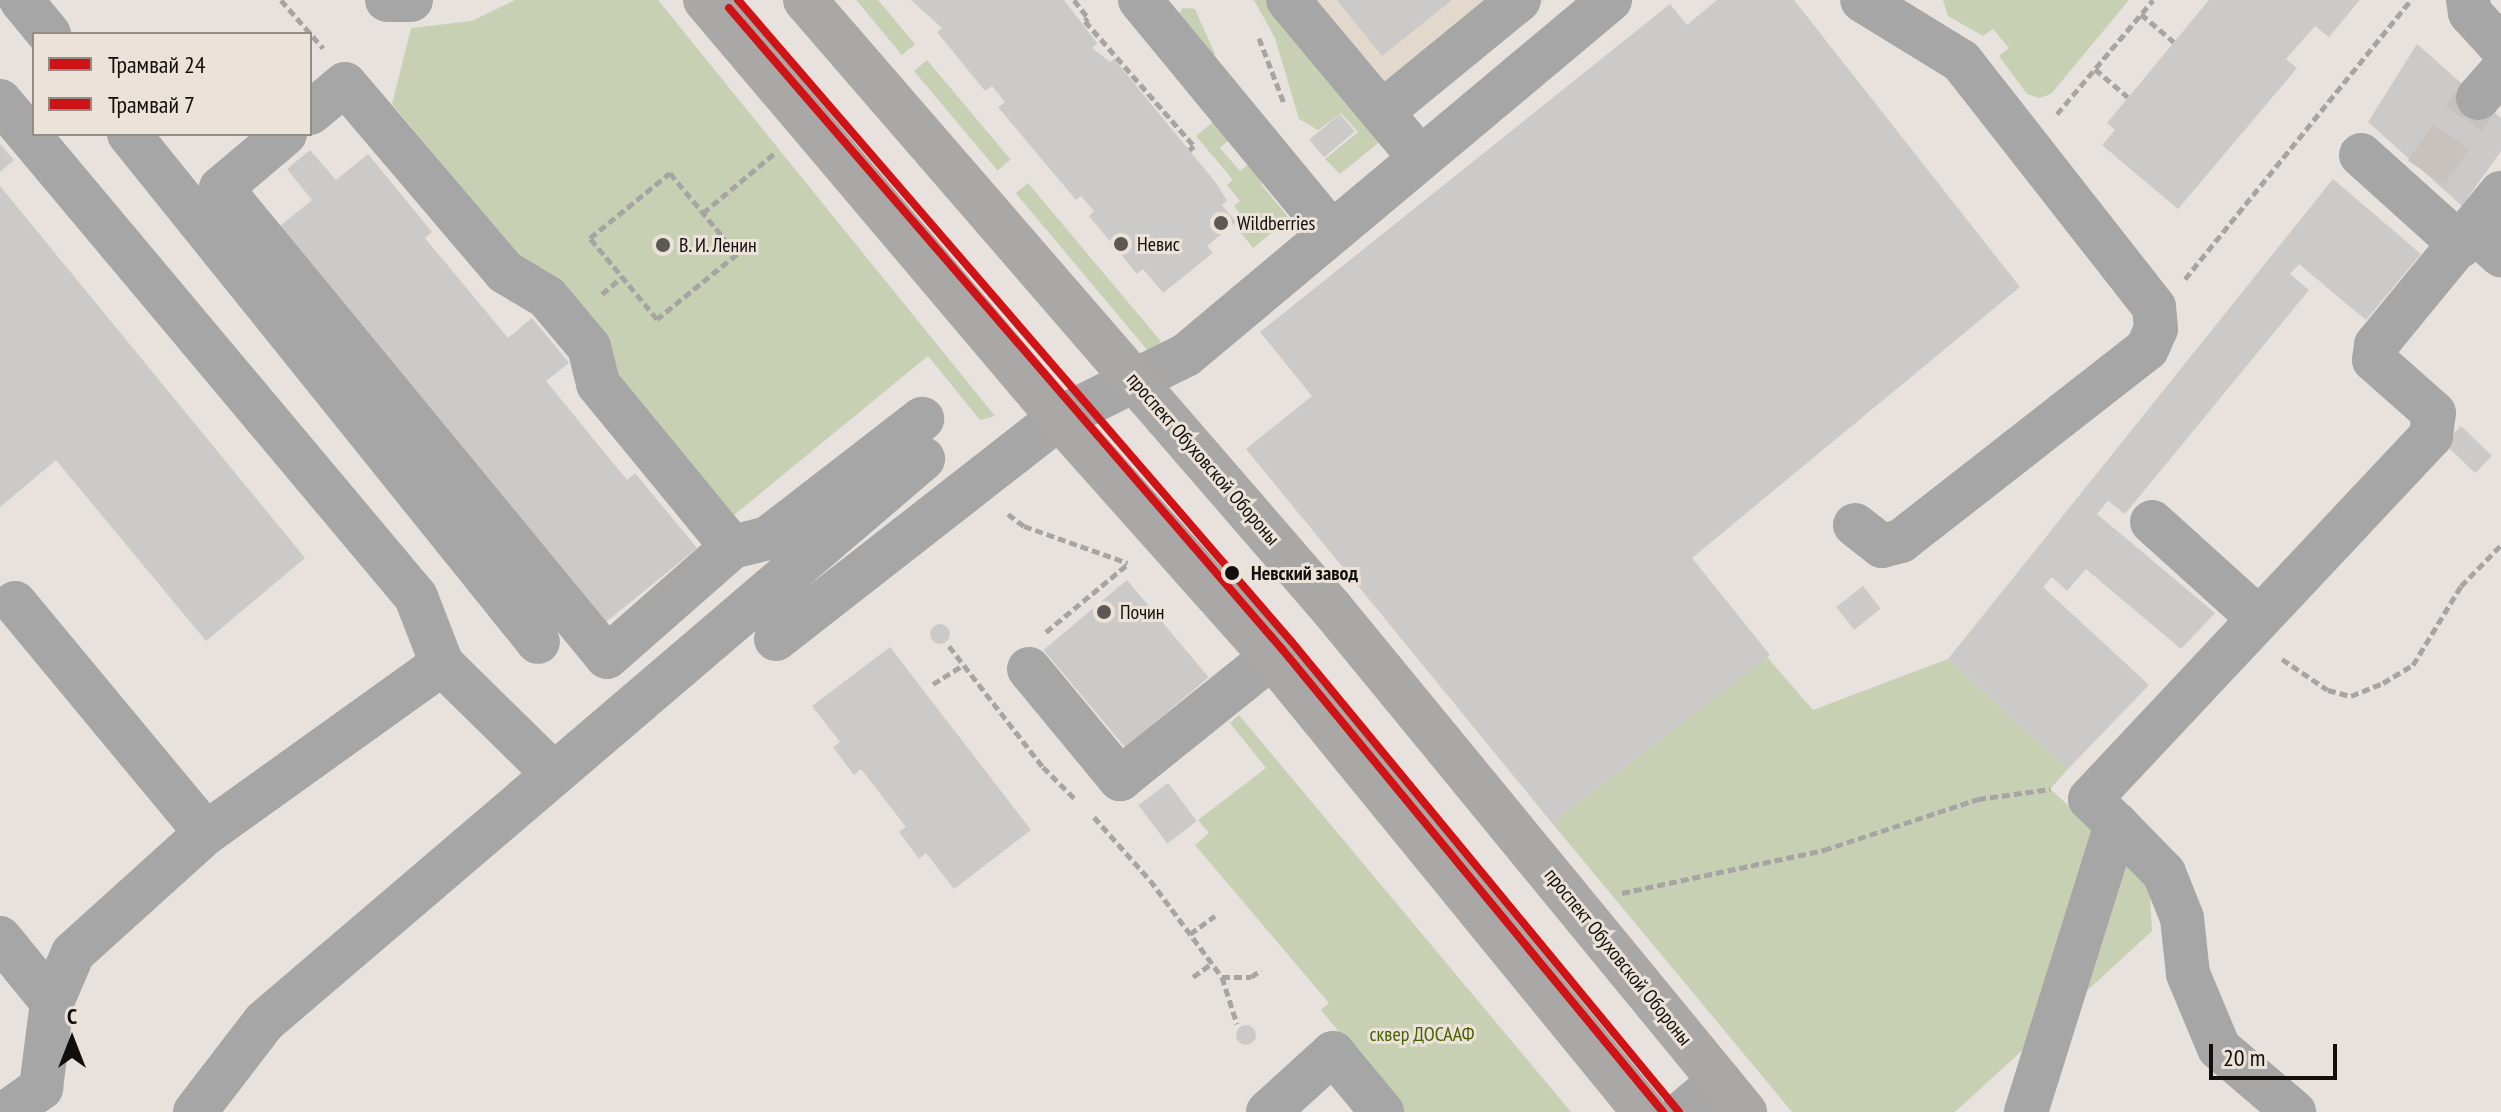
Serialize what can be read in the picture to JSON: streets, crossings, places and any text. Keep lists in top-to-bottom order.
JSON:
{
  "streets": {
    "main road": ["проспект Обуховской Обороны"]
  },
  "parks": ["сквер ДОСААФ"],
  "places": [
    "Wildberries",
    "Невис",
    "В. И. Ленин",
    "Невский завод",
    "Почин"
  ],
  "lines": ["tram line 24", "tram line 7"],
  "legend": ["Трамвай 24", "Трамвай 7"],
  "scale_bar": "20 m",
  "north": "top"
}
